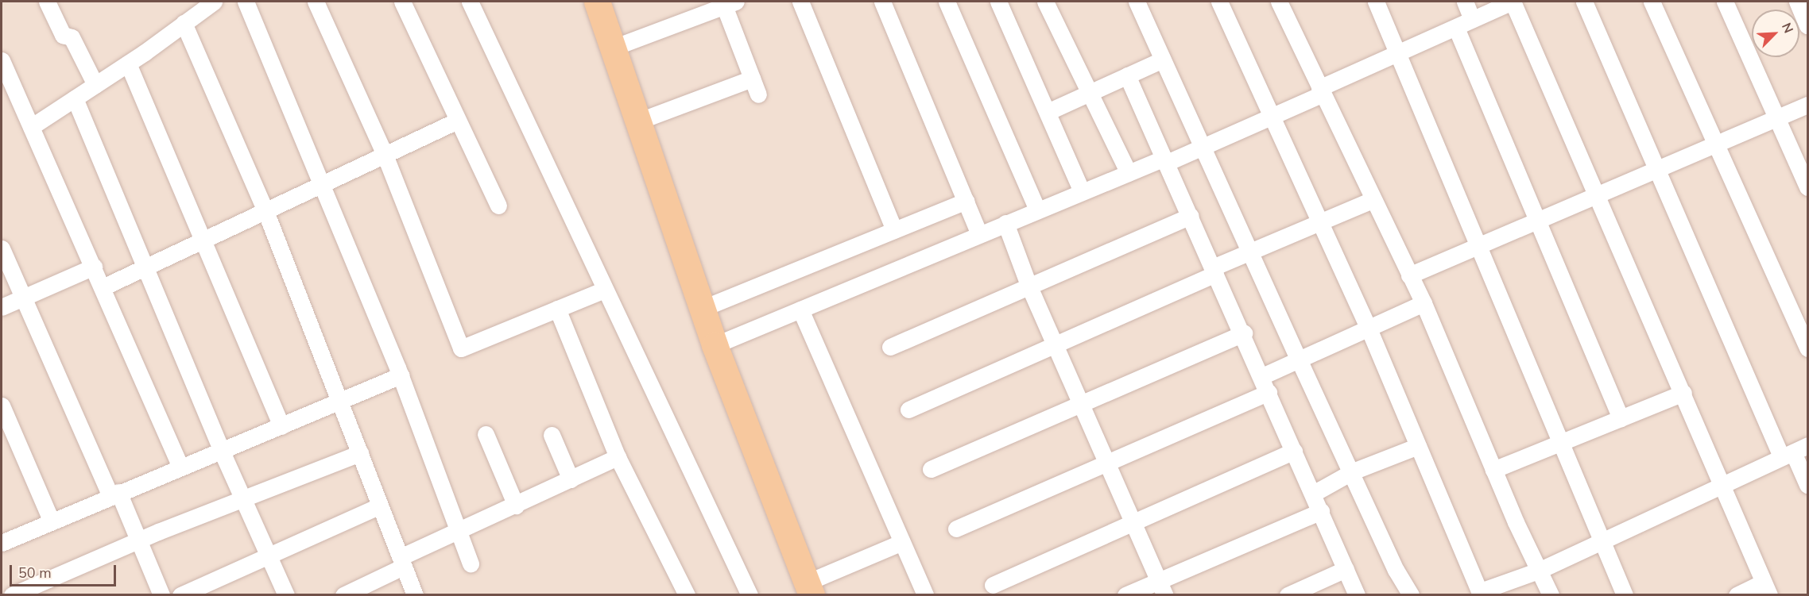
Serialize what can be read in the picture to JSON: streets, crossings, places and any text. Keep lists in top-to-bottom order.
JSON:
{
  "scale_bar": "50 m",
  "north": "top right"
}
